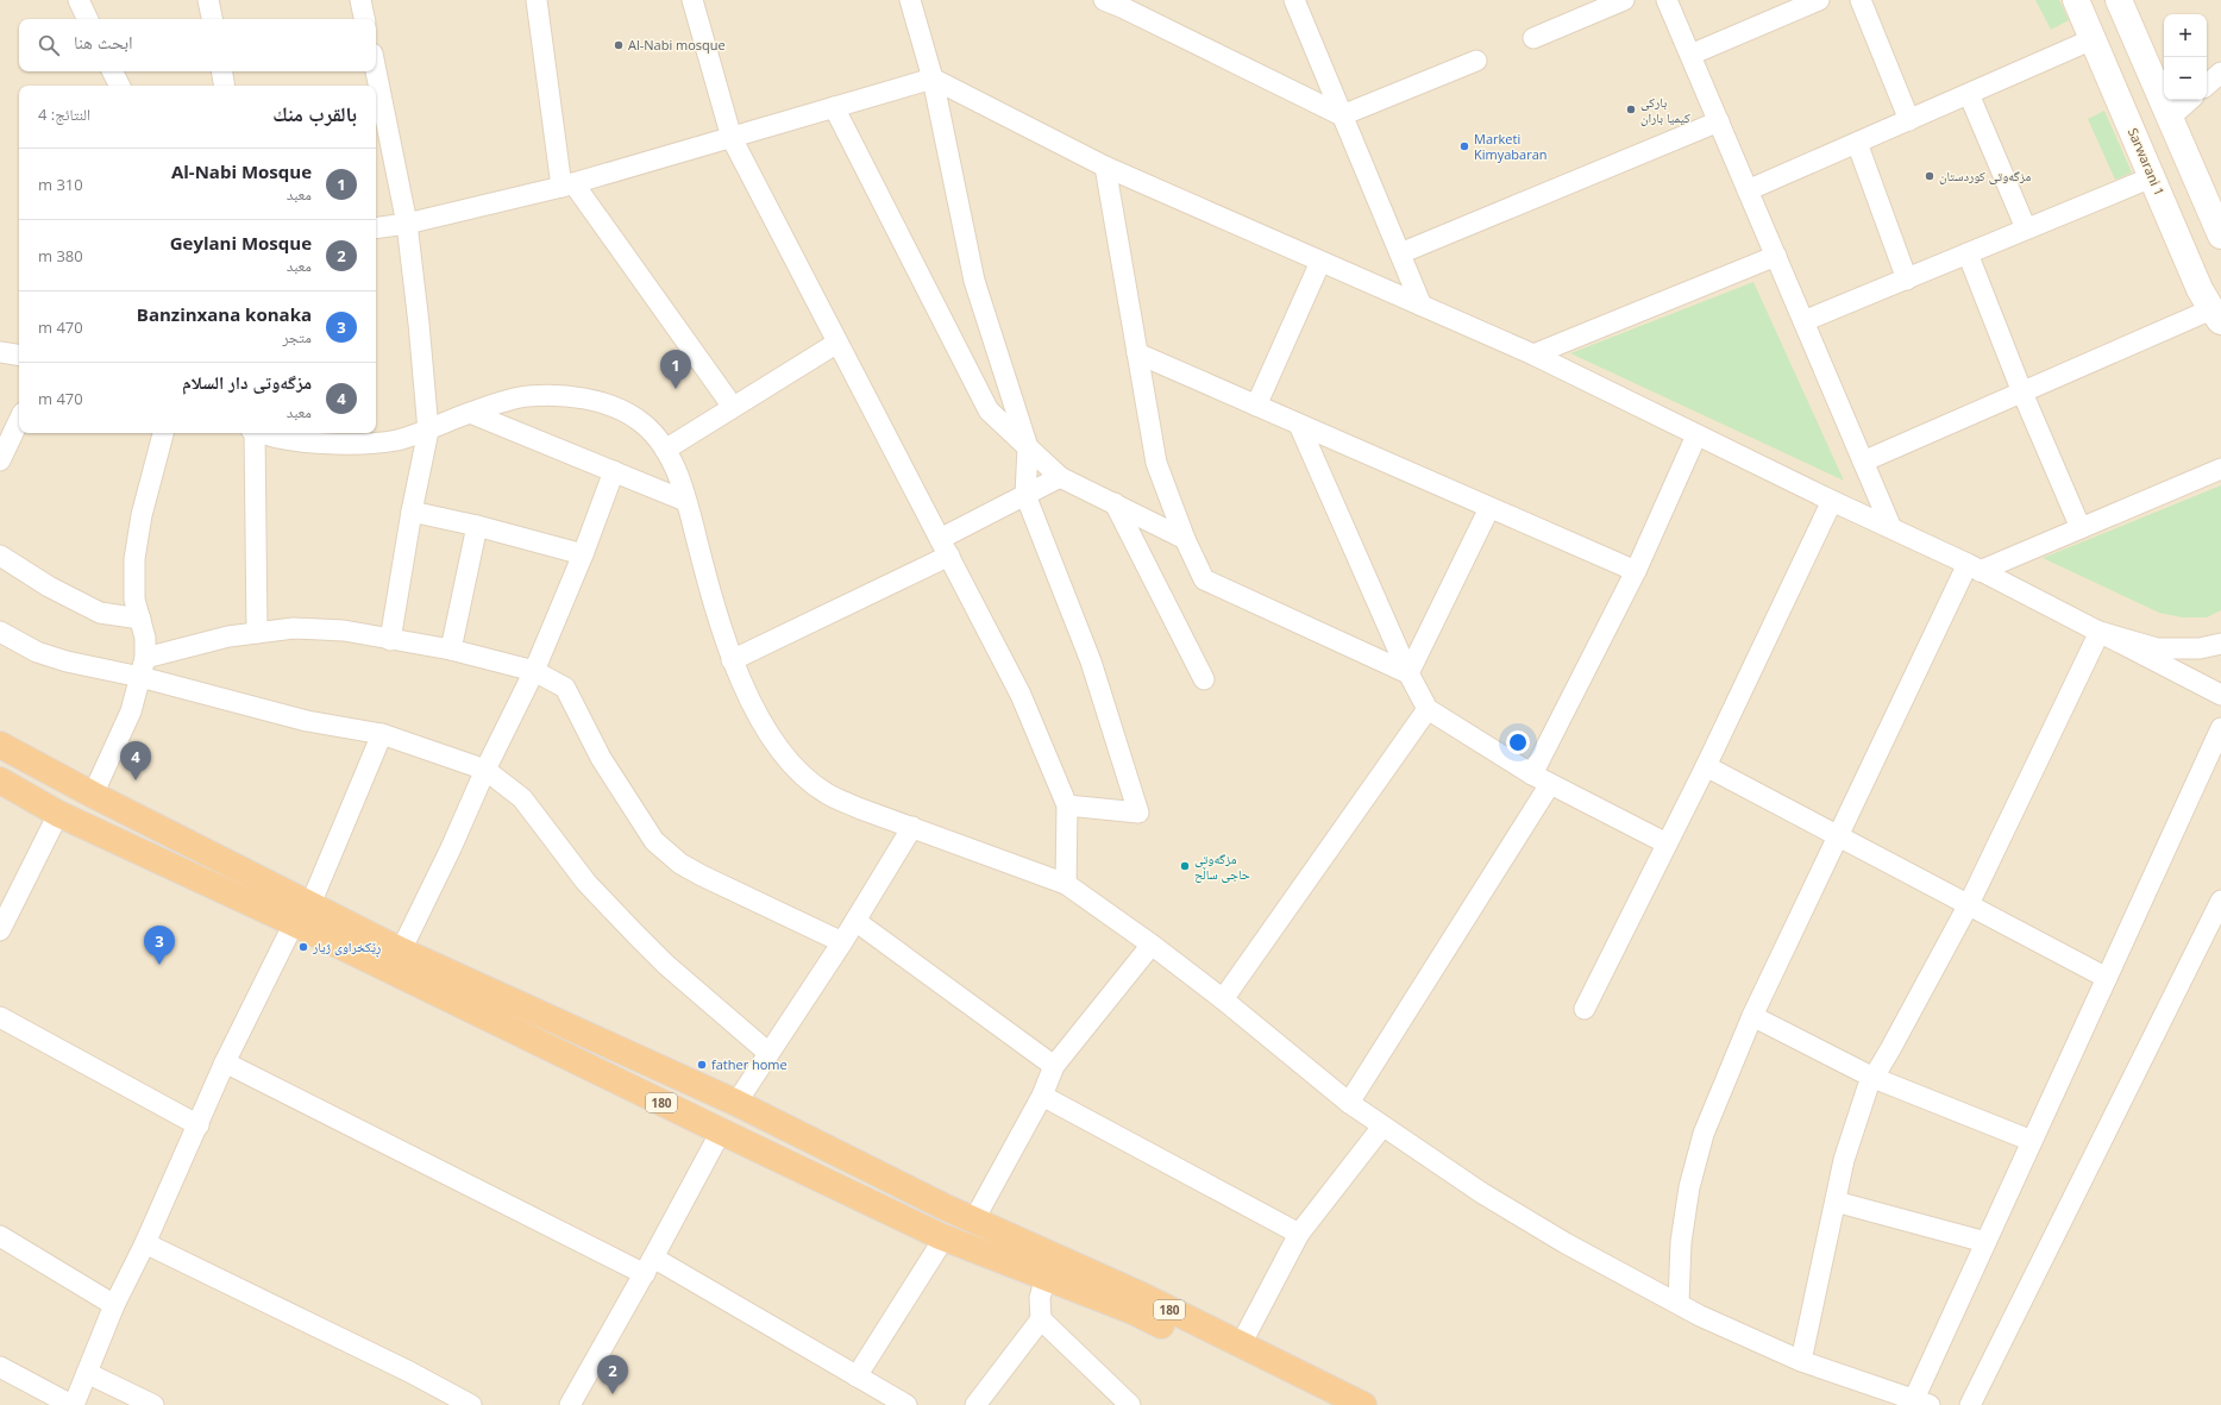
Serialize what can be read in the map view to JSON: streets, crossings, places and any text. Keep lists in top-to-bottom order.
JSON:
{
  "streets": {
    "highway": ["180"],
    "main road": ["Sarwarani 1"]
  },
  "places": [
    "Al-Nabi mosque",
    "باركى كيميا باران",
    "Marketi Kimyabaran",
    "مزگەوتی کوردستان",
    "مزگەوتی حاجی ساڵح",
    "ڕێکخراوی ژیار",
    "father home"
  ],
  "page": {
    "map_buttons": ["+", "−"],
    "search": "ابحث هنا",
    "heading": ["بالقرب منك", "النتائج: 4"],
    "list": [
      {
        "mark": "1",
        "name": "Al-Nabi Mosque",
        "note": "معبد",
        "value": "310 m"
      },
      {
        "mark": "2",
        "name": "Geylani Mosque",
        "note": "معبد",
        "value": "380 m"
      },
      {
        "mark": "3",
        "name": "Banzinxana konaka",
        "note": "متجر",
        "value": "470 m"
      },
      {
        "mark": "4",
        "name": "مزگەوتی دار السلام",
        "note": "معبد",
        "value": "470 m"
      }
    ],
    "pins": [
      "1",
      "4",
      "3",
      "2"
    ]
  }
}
